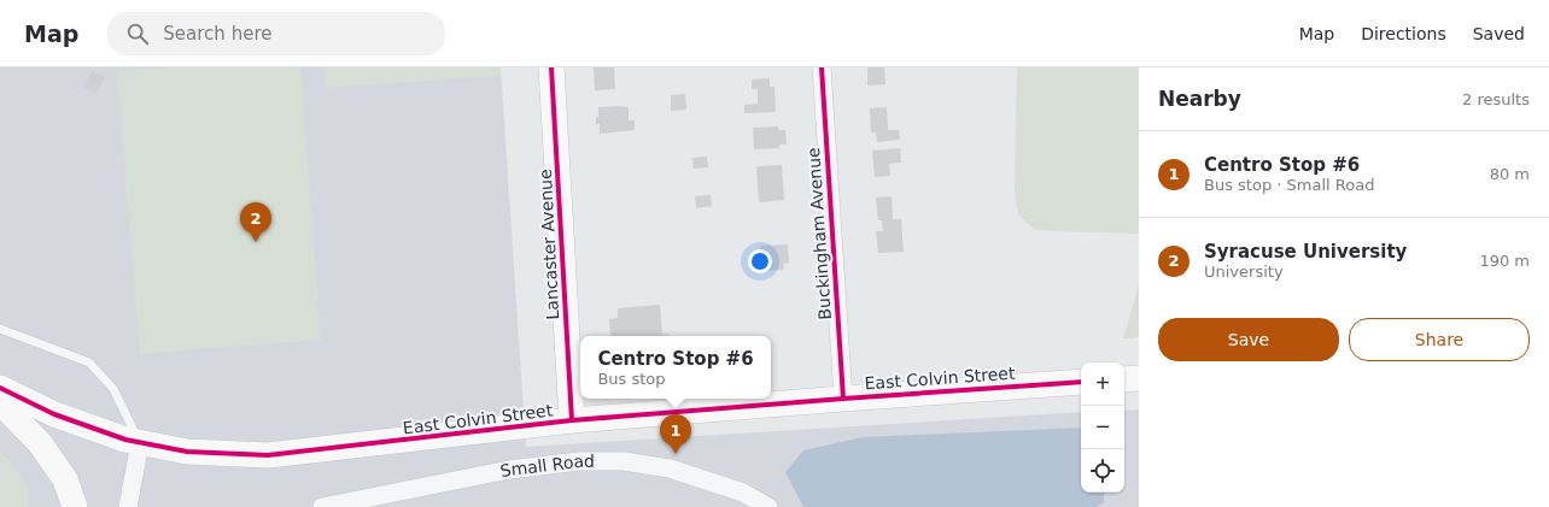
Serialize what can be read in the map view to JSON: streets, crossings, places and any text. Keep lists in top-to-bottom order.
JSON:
{
  "streets": {
    "street": [
      "Buckingham Avenue",
      "Lancaster Avenue",
      "East Colvin Street",
      "Small Road"
    ]
  },
  "crossings": [
    ["Buckingham Avenue", "East Colvin Street"],
    ["Lancaster Avenue", "East Colvin Street"]
  ],
  "page": {
    "header": "Map",
    "search": "Search here",
    "nav": ["Map", "Directions", "Saved"],
    "heading": ["Nearby", "2 results"],
    "list": [
      {
        "mark": "1",
        "name": "Centro Stop #6",
        "note": "Bus stop · Small Road",
        "value": "80 m"
      },
      {
        "mark": "2",
        "name": "Syracuse University",
        "note": "University",
        "value": "190 m"
      }
    ],
    "pins": ["2", "1"],
    "buttons": ["Save", "Share"],
    "popup": ["Centro Stop #6", "Bus stop"],
    "map_buttons": ["+", "−"]
  }
}
